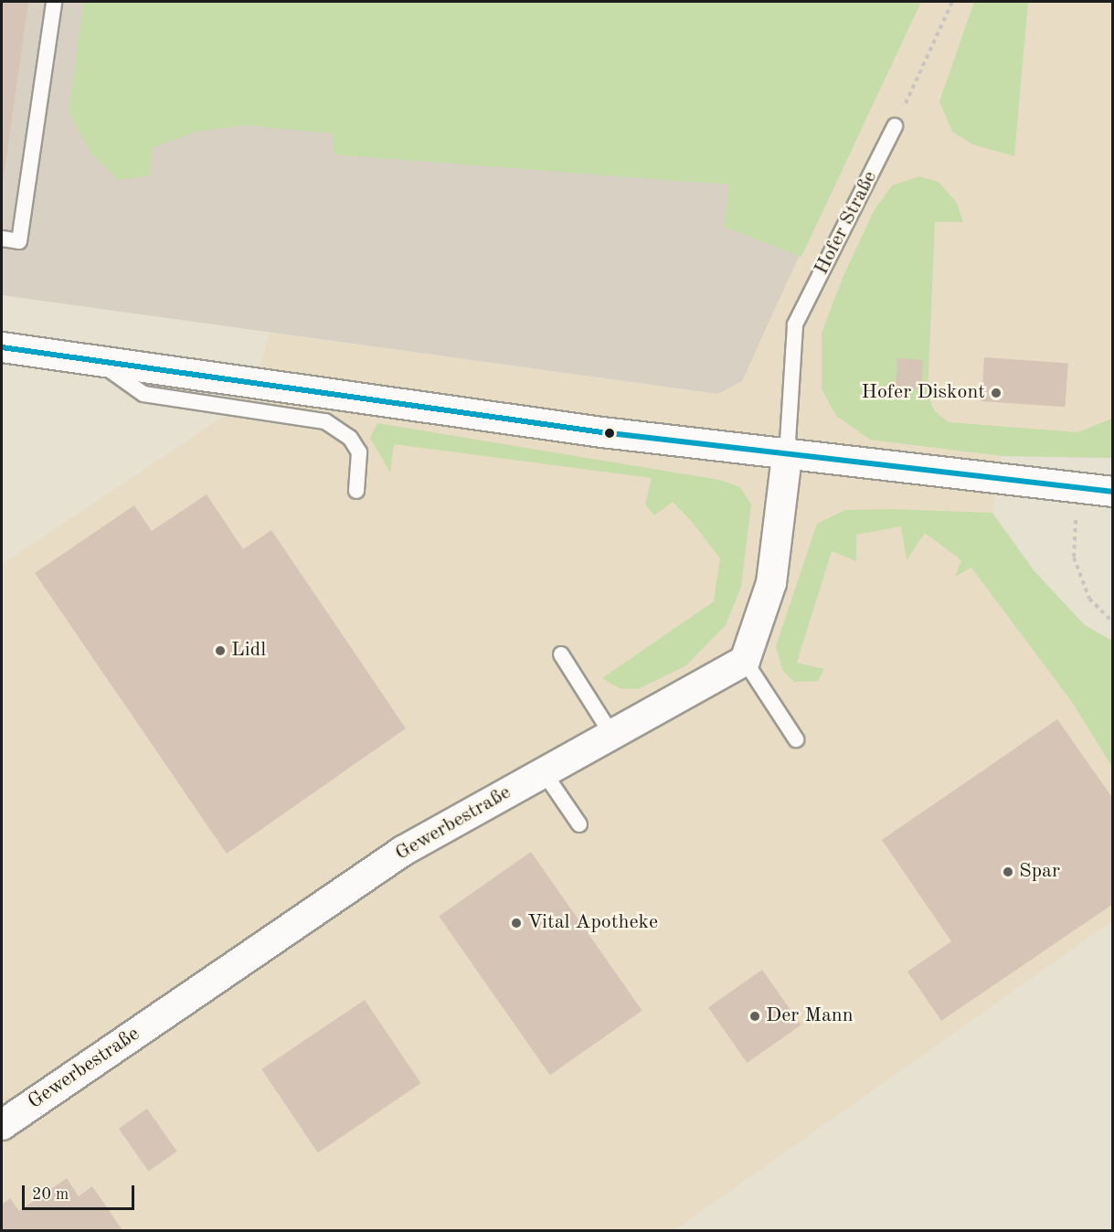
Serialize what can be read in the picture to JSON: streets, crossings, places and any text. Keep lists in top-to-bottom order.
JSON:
{
  "streets": {
    "street": ["Gewerbestraße"],
    "lane": ["Hofer Straße"]
  },
  "places": [
    "Hofer Diskont",
    "Lidl",
    "Spar",
    "Vital Apotheke",
    "Der Mann"
  ],
  "scale_bar": "20 m"
}
